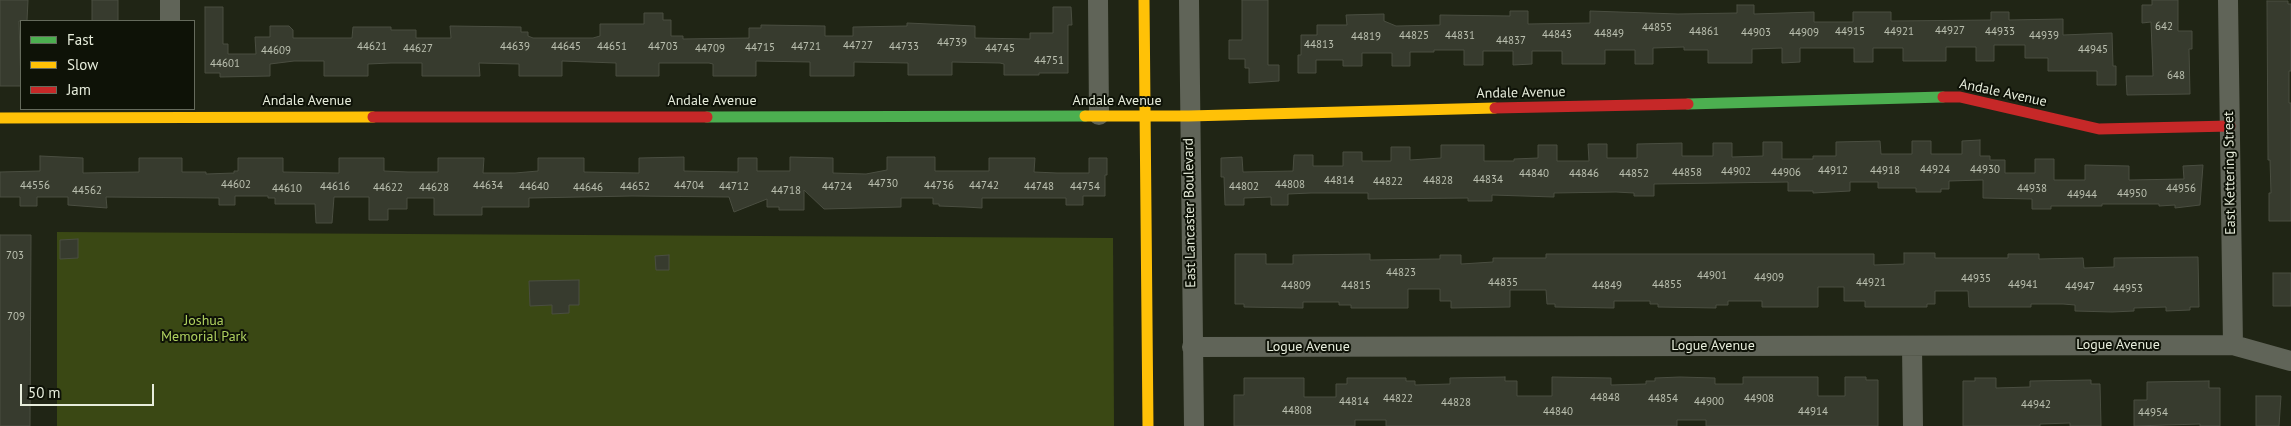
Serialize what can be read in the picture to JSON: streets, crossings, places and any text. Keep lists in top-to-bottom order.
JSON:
{
  "streets": {
    "street": [
      "Andale Avenue",
      "East Kettering Street",
      "East Lancaster Boulevard",
      "Logue Avenue"
    ]
  },
  "crossings": [
    ["Andale Avenue", "East Kettering Street"],
    ["Andale Avenue", "East Lancaster Boulevard"],
    ["East Kettering Street", "Logue Avenue"],
    ["East Lancaster Boulevard", "Logue Avenue"]
  ],
  "parks": ["Joshua Memorial Park"],
  "house_numbers": [
    "642",
    "44855",
    "44927",
    "44861",
    "44915",
    "44921",
    "44933",
    "44903",
    "44909",
    "44849",
    "44843",
    "44825",
    "44831",
    "44939",
    "44819",
    "44837",
    "44739",
    "44813",
    "44727",
    "44621",
    "44639",
    "44645",
    "44651",
    "44703",
    "44721",
    "44733",
    "44715",
    "44627",
    "44709",
    "44745",
    "44945",
    "44609",
    "44751",
    "44601",
    "648",
    "44924",
    "44930",
    "44912",
    "44918",
    "44902",
    "44858",
    "44906",
    "44840",
    "44846",
    "44852",
    "44834",
    "44814",
    "44828",
    "44822",
    "44730",
    "44602",
    "44808",
    "44556",
    "44634",
    "44704",
    "44736",
    "44742",
    "44616",
    "44640",
    "44652",
    "44712",
    "44724",
    "44748",
    "44754",
    "44802",
    "44622",
    "44628",
    "44646",
    "44610",
    "44938",
    "44956",
    "44562",
    "44718",
    "44950",
    "44944",
    "703",
    "44823",
    "44901",
    "44909",
    "44935",
    "44835",
    "44921",
    "44855",
    "44941",
    "44809",
    "44815",
    "44849",
    "44947",
    "44953",
    "709",
    "44848",
    "44822",
    "44854",
    "44908",
    "44814",
    "44900",
    "44828",
    "44942",
    "44808",
    "44840",
    "44914",
    "44954"
  ],
  "legend": ["Fast", "Slow", "Jam"],
  "scale_bar": "50 m"
}
